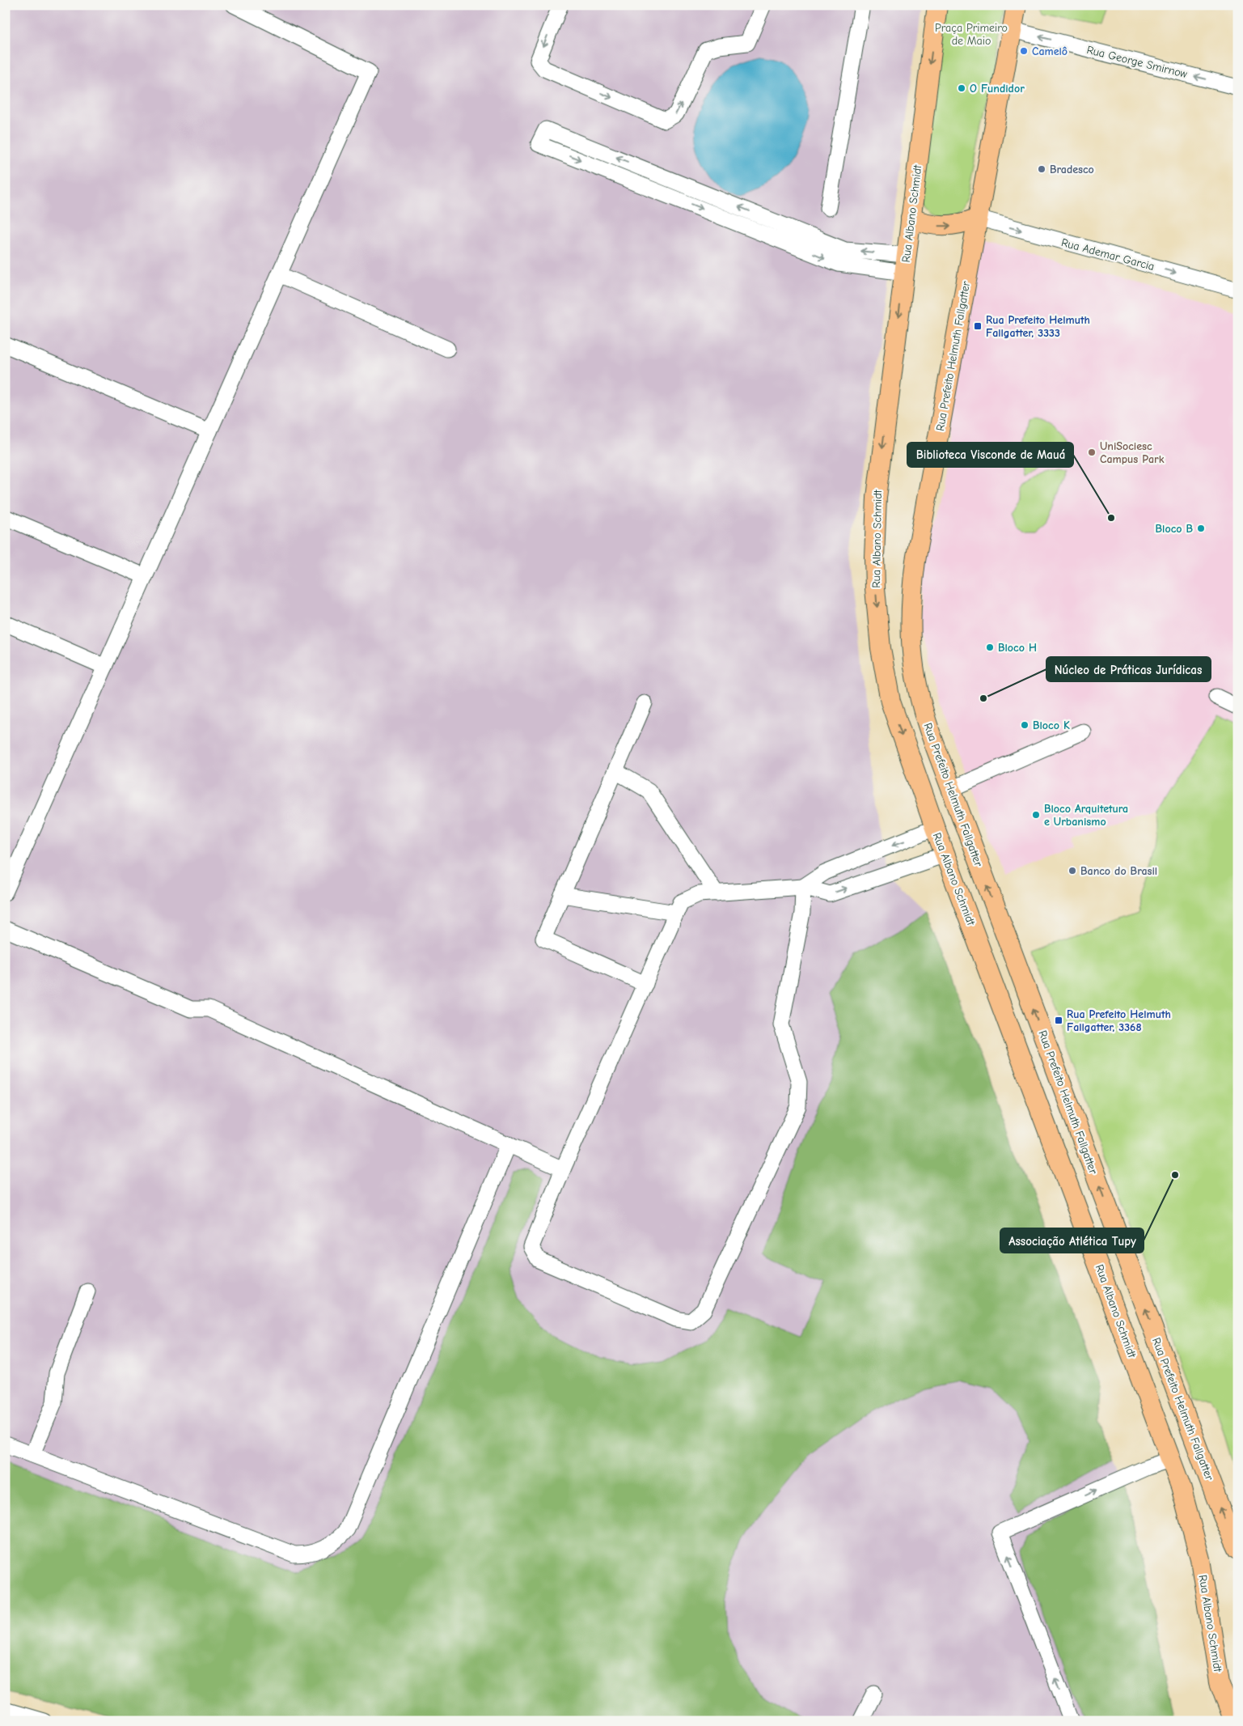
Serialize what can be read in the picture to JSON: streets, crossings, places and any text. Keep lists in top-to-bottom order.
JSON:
{
  "streets": {
    "main road": ["Rua Albano Schmidt", "Rua Prefeito Helmuth Fallgatter"],
    "street": ["Rua George Smirnow", "Rua Ademar Garcia"]
  },
  "crossings": [
    ["Rua George Smirnow", "Rua Prefeito Helmuth Fallgatter"],
    ["Rua Ademar Garcia", "Rua Prefeito Helmuth Fallgatter"]
  ],
  "one_way": [
    "Rua George Smirnow",
    "Rua Albano Schmidt",
    "Rua Ademar Garcia",
    "Rua Prefeito Helmuth Fallgatter"
  ],
  "parks": ["Praça Primeiro de Maio"],
  "places": {
    "other": [
      "Camelô",
      "O Fundidor",
      "Bradesco",
      "UniSociesc Campus Park",
      "Biblioteca Visconde de Mauá",
      "Bloco B",
      "Bloco H",
      "Núcleo de Práticas Jurídicas",
      "Bloco K",
      "Bloco Arquitetura e Urbanismo",
      "Banco do Brasil",
      "Associação Atlética Tupy"
    ],
    "transit": ["Rua Prefeito Helmuth Fallgatter, 3333", "Rua Prefeito Helmuth Fallgatter, 3368"]
  }
}
